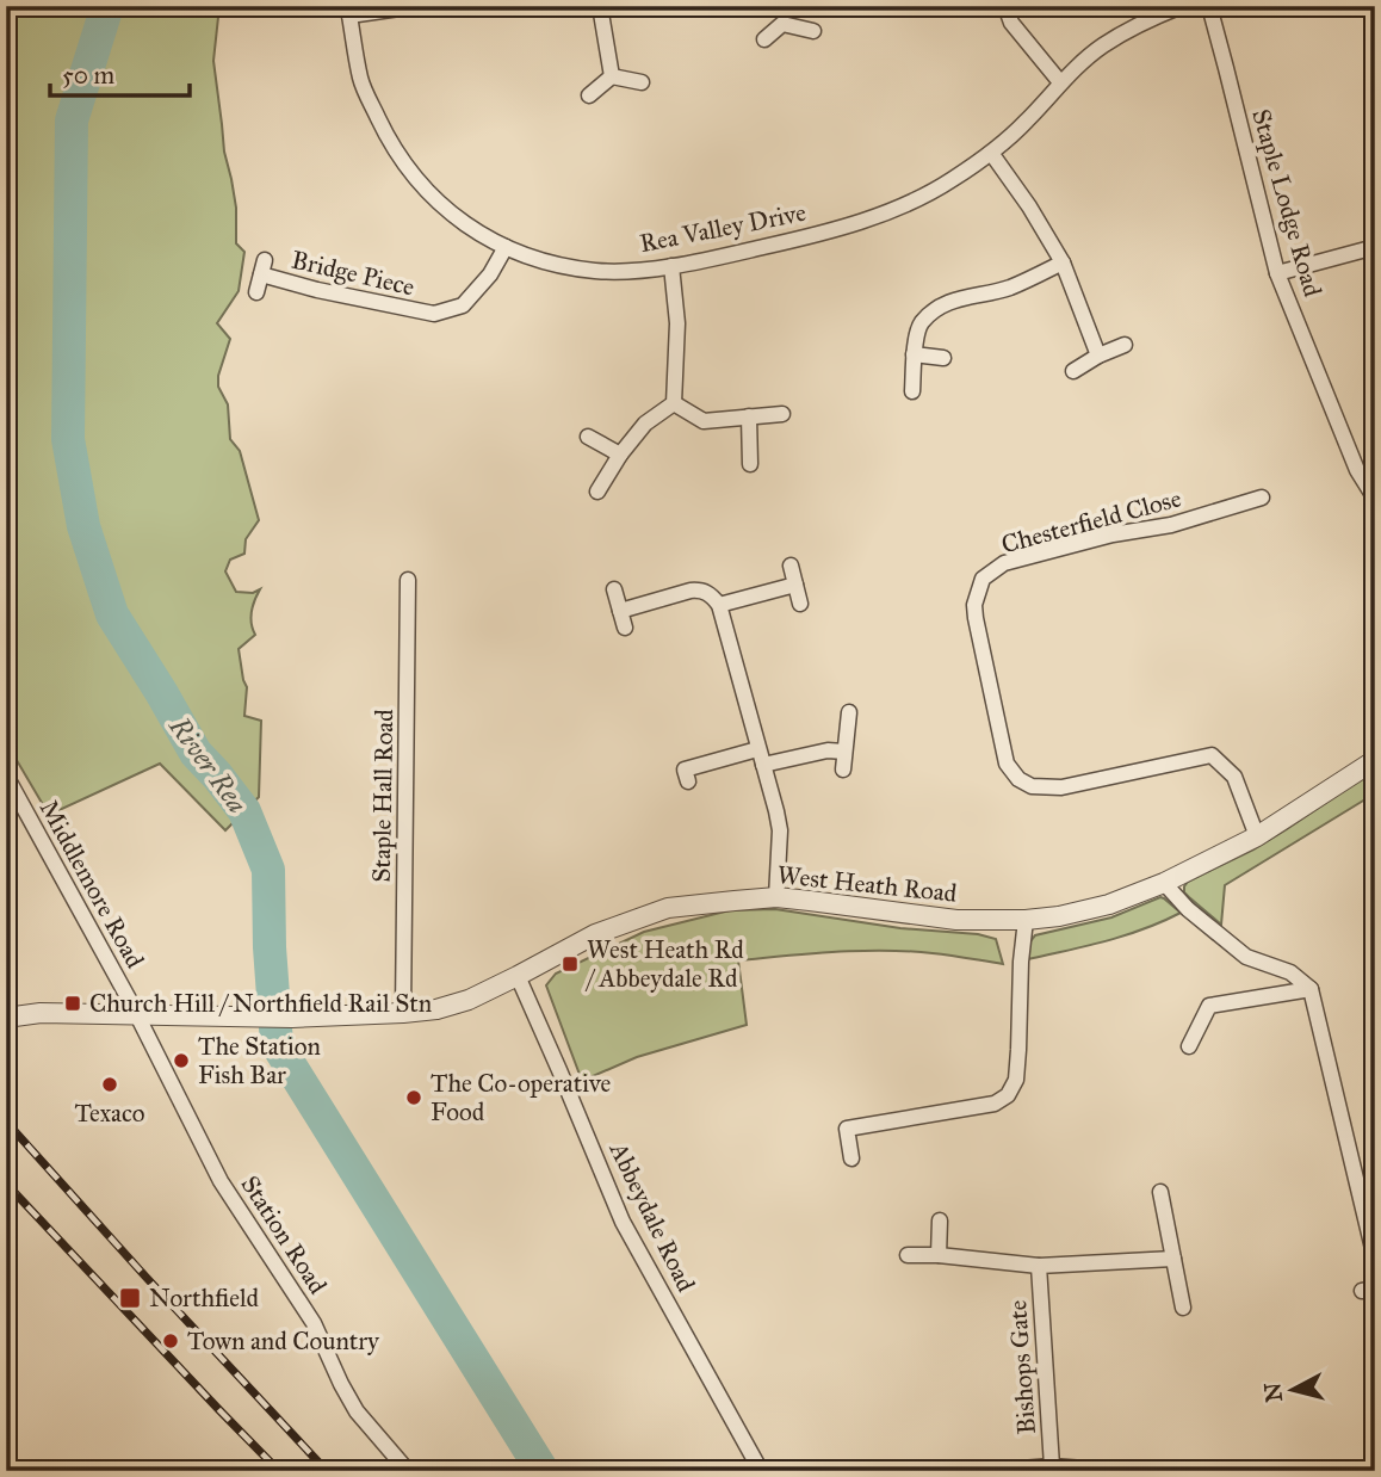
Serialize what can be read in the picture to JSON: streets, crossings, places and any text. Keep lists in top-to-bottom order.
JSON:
{
  "streets": {
    "street": [
      "Staple Lodge Road",
      "Rea Valley Drive",
      "Bridge Piece",
      "Chesterfield Close",
      "Staple Hall Road",
      "Middlemore Road",
      "West Heath Road",
      "Abbeydale Road",
      "Station Road",
      "Bishops Gate"
    ]
  },
  "crossings": [
    ["Rea Valley Drive", "Bridge Piece"],
    ["Chesterfield Close", "West Heath Road"],
    ["Staple Hall Road", "West Heath Road"],
    ["Middlemore Road", "West Heath Road"],
    ["Middlemore Road", "Station Road"],
    ["West Heath Road", "Abbeydale Road"],
    ["West Heath Road", "Station Road"]
  ],
  "water": ["River Rea"],
  "places": {
    "transit": ["West Heath Rd / Abbeydale Rd", "Church Hill / Northfield Rail Stn", "Northfield"],
    "other": [
      "The Station Fish Bar",
      "Texaco",
      "The Co-operative Food",
      "Town and Country"
    ]
  },
  "scale_bar": "50 m",
  "north": "left"
}
